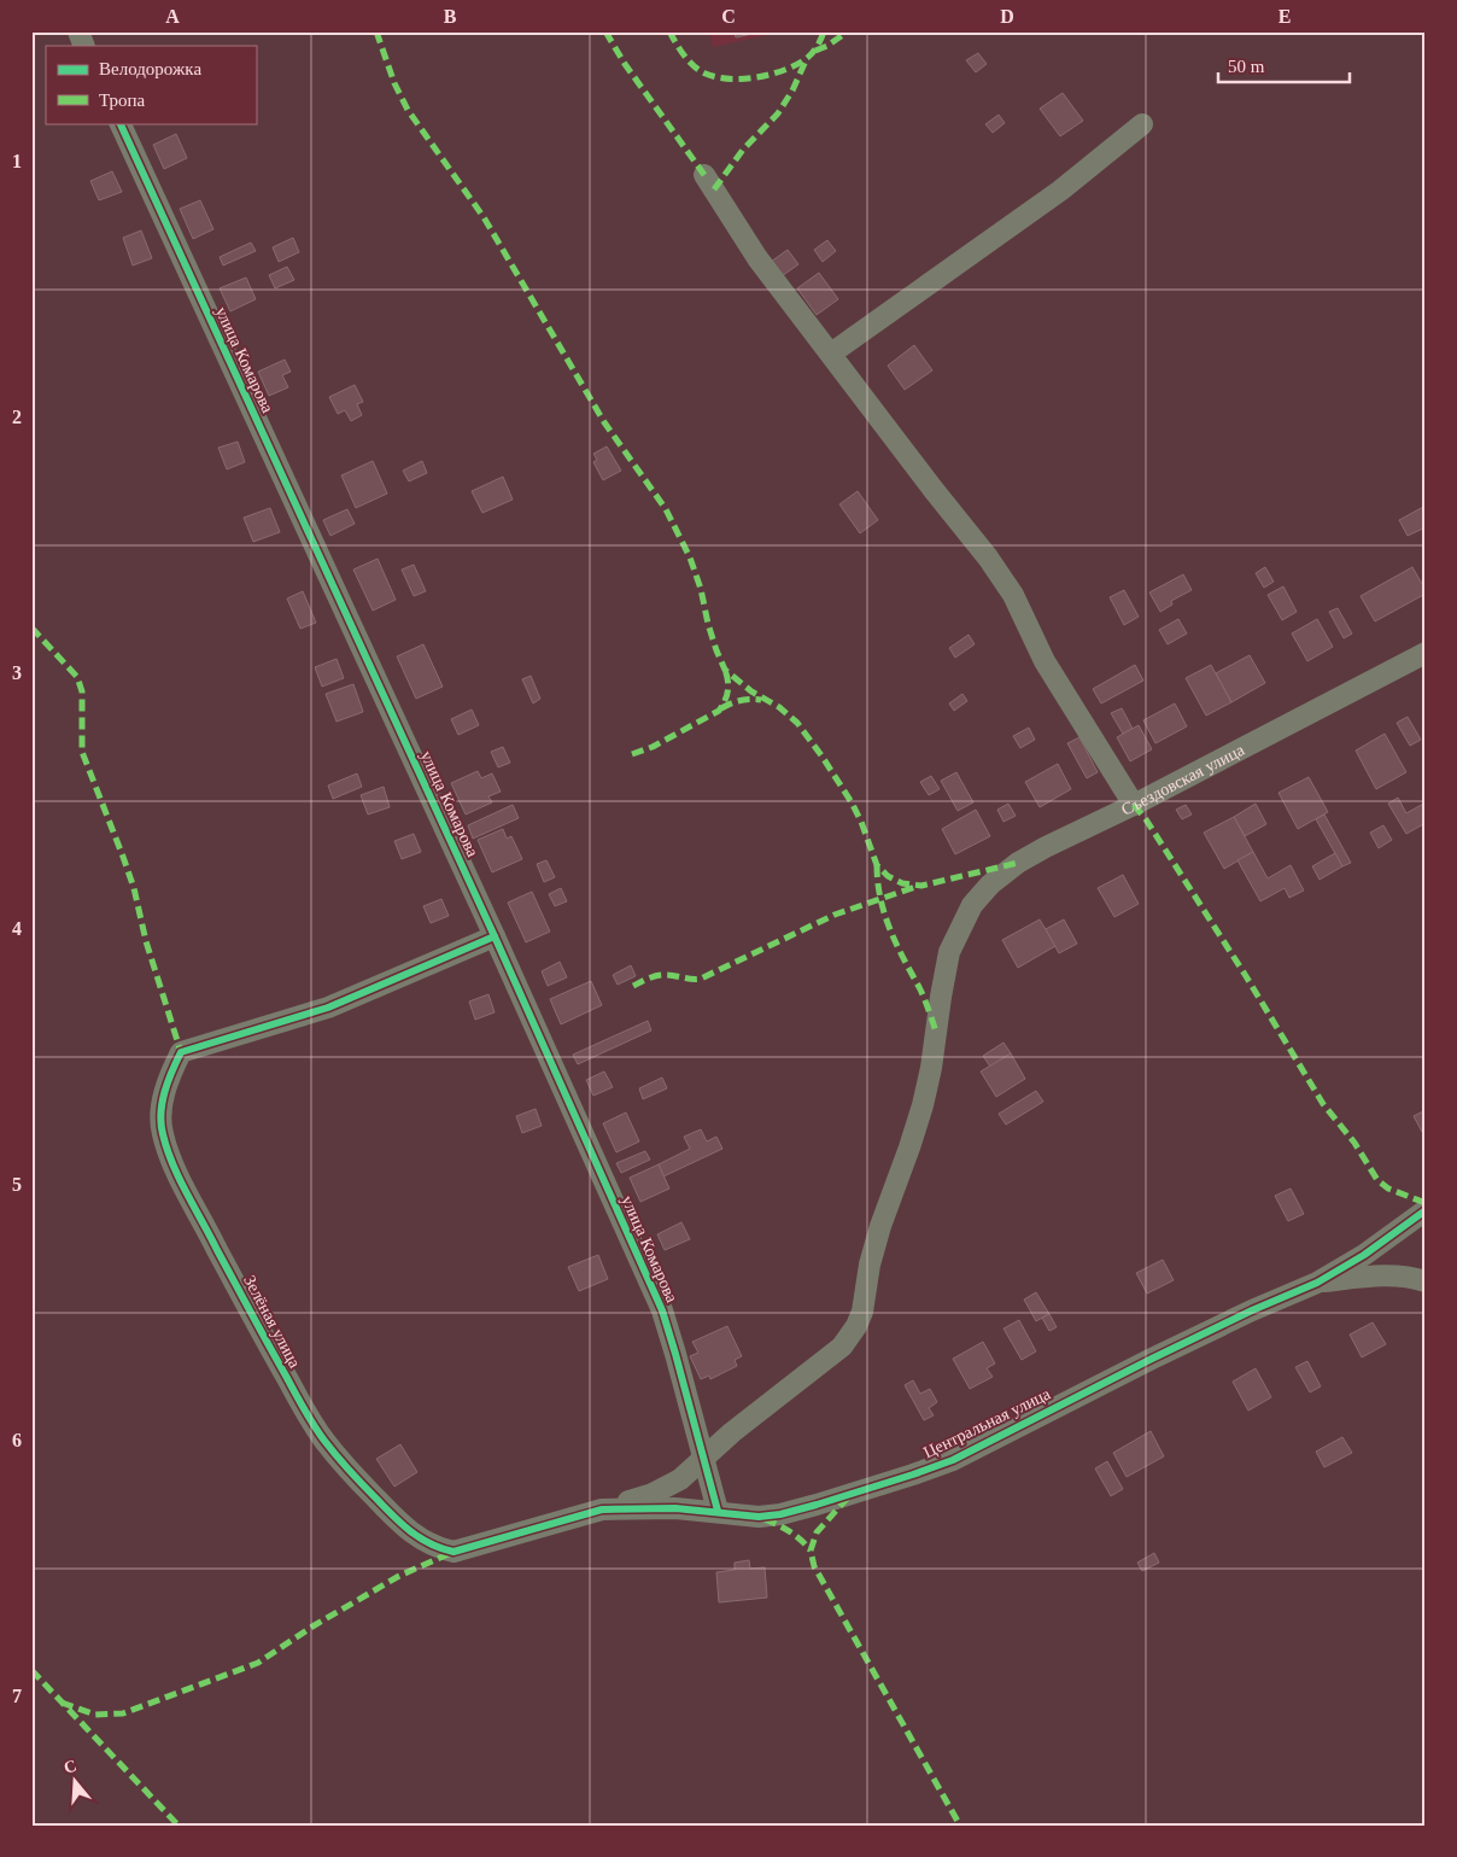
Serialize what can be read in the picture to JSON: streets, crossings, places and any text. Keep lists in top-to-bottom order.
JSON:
{
  "streets": {
    "street": [
      "улица Комарова",
      "Съездовская улица",
      "Зелёная улица",
      "Центральная улица"
    ]
  },
  "crossings": [
    ["улица Комарова", "Съездовская улица"],
    ["улица Комарова", "Зелёная улица"],
    ["улица Комарова", "Центральная улица"],
    ["Съездовская улица", "Центральная улица"],
    ["Зелёная улица", "Центральная улица"]
  ],
  "legend": ["Велодорожка", "Тропа"],
  "scale_bar": "50 m",
  "north": "top",
  "grid": {
    "columns": [
      "A",
      "B",
      "C",
      "D",
      "E"
    ],
    "rows": [
      "1",
      "2",
      "3",
      "4",
      "5",
      "6",
      "7"
    ]
  }
}
